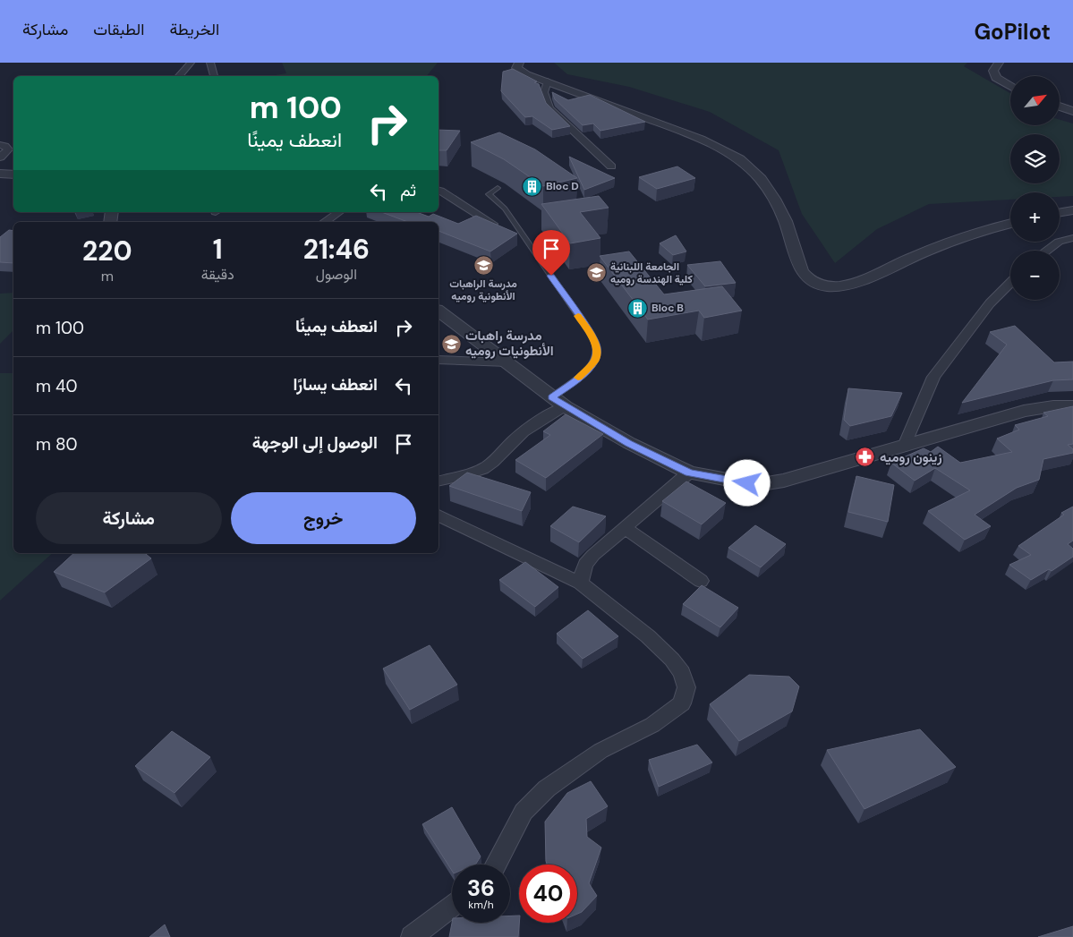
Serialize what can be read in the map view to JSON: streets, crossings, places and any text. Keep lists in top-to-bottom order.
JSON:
{
  "places": {
    "building": ["Bloc D", "Bloc B"],
    "school or university": ["مدرسة الراهبات الأنطونية روميه", "الجامعة اللبنانية كلية الهندسة روميه", "مدرسة راهبات الأنطونيات روميه"],
    "pharmacy": ["زينون روميه"]
  },
  "north": "top right",
  "page": {
    "header": "GoPilot",
    "nav": ["الخريطة", "الطبقات", "مشاركة"],
    "map_buttons": ["+", "−"],
    "turn": ["100 m", "انعطف يمينًا"],
    "then": "ثم",
    "eta": [
      "21:46",
      "الوصول",
      "1",
      "دقيقة",
      "220",
      "m"
    ],
    "list": [
      {
        "name": "انعطف يمينًا",
        "value": "100 m"
      },
      {
        "name": "انعطف يسارًا",
        "value": "40 m"
      },
      {
        "name": "الوصول إلى الوجهة",
        "value": "80 m"
      }
    ],
    "buttons": ["خروج", "مشاركة"],
    "speed": "36 km/h",
    "limit": "40"
  }
}
